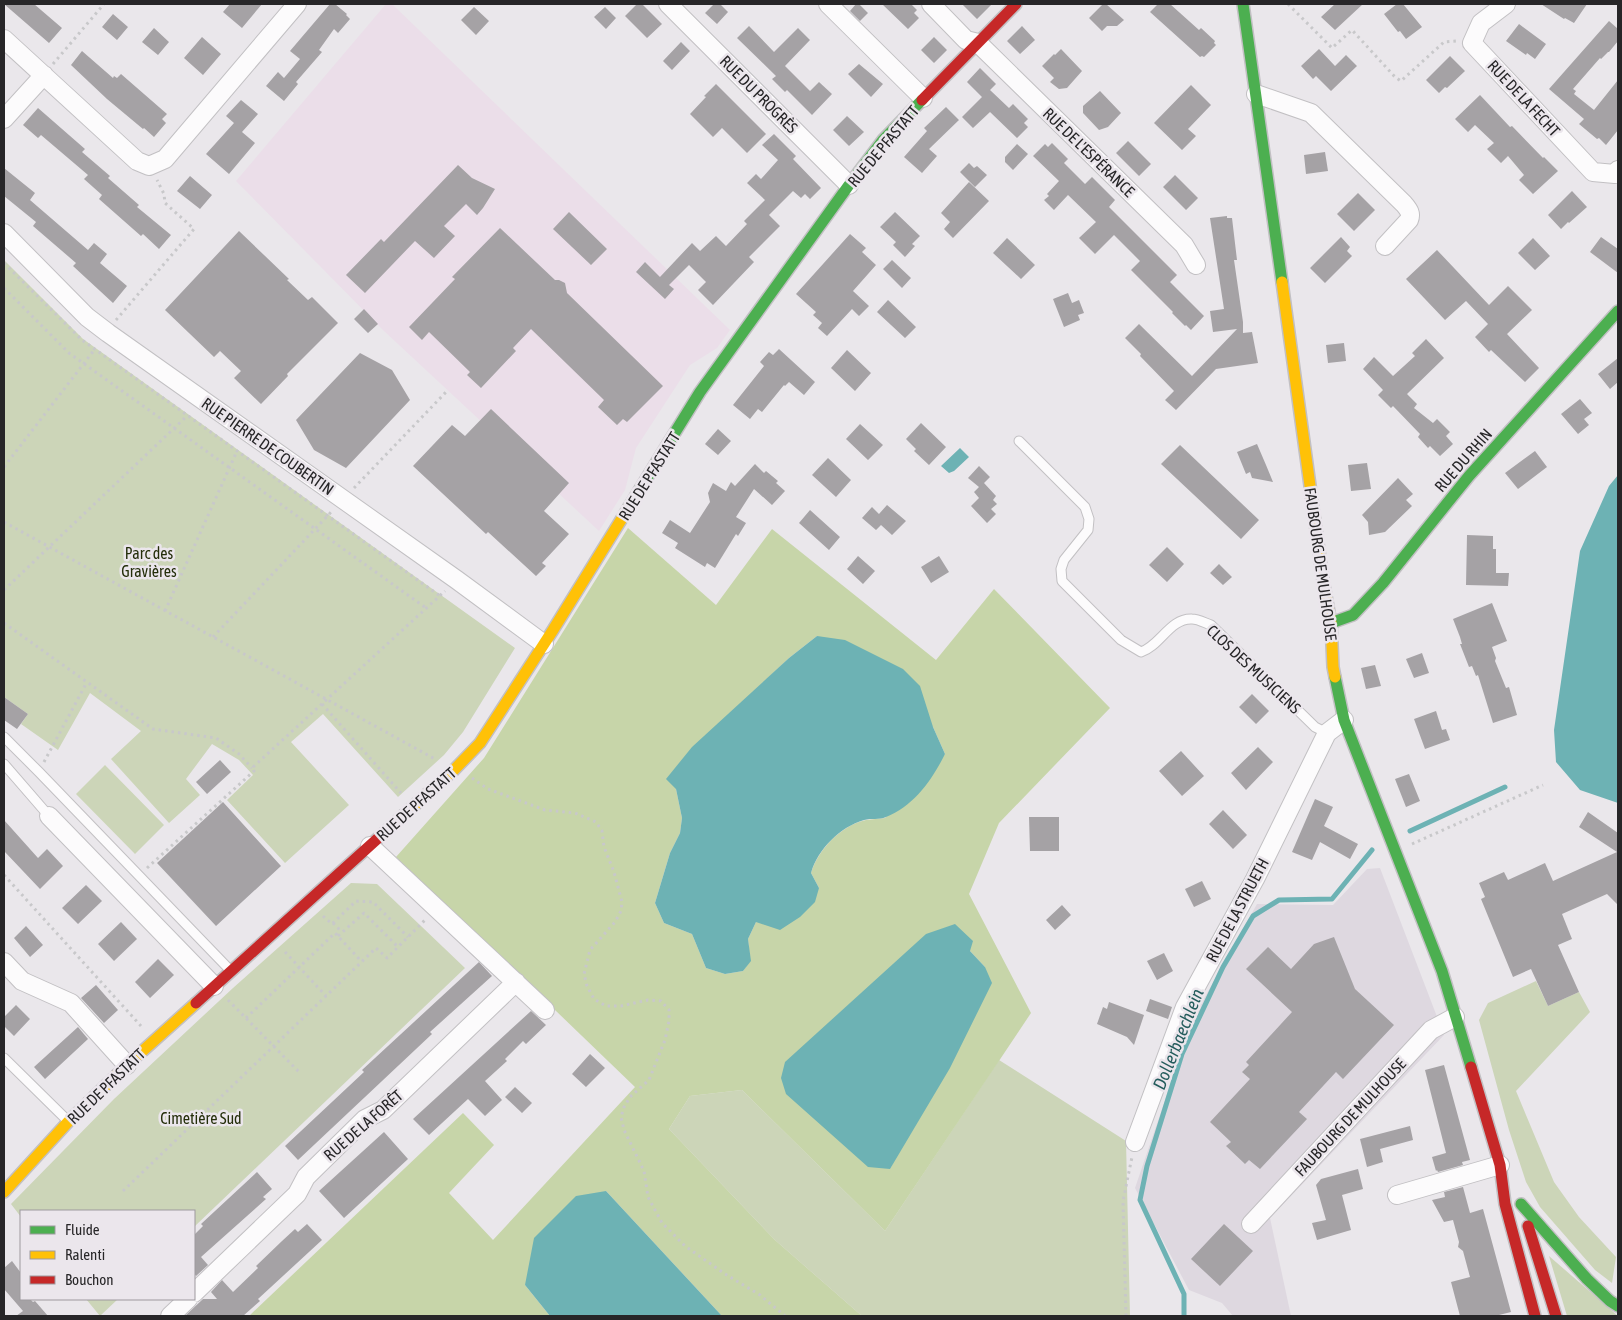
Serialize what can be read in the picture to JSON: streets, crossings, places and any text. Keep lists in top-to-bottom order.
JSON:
{
  "streets": {
    "main road": ["RUE DE PFASTATT", "RUE DU RHIN", "FAUBOURG DE MULHOUSE"],
    "street": [
      "RUE DU PROGRÈS",
      "RUE DE LA FECHT",
      "RUE DE L'ESPÉRANCE",
      "RUE PIERRE DE COUBERTIN",
      "RUE DE LA STRUETH",
      "RUE DE LA FORÊT"
    ],
    "lane": ["CLOS DES MUSICIENS"]
  },
  "crossings": [
    ["RUE DU PROGRÈS", "RUE DE PFASTATT"],
    ["RUE DE PFASTATT", "RUE DE L'ESPÉRANCE"],
    ["RUE DE PFASTATT", "RUE PIERRE DE COUBERTIN"],
    ["RUE DE PFASTATT", "RUE DE LA FORÊT"],
    ["RUE DU RHIN", "FAUBOURG DE MULHOUSE"],
    ["FAUBOURG DE MULHOUSE", "RUE DE LA STRUETH"],
    ["CLOS DES MUSICIENS", "RUE DE LA STRUETH"]
  ],
  "water": ["Dollerbaechlein"],
  "parks": ["Parc des Gravières", "Cimetière Sud"],
  "legend": ["Fluide", "Ralenti", "Bouchon"]
}
